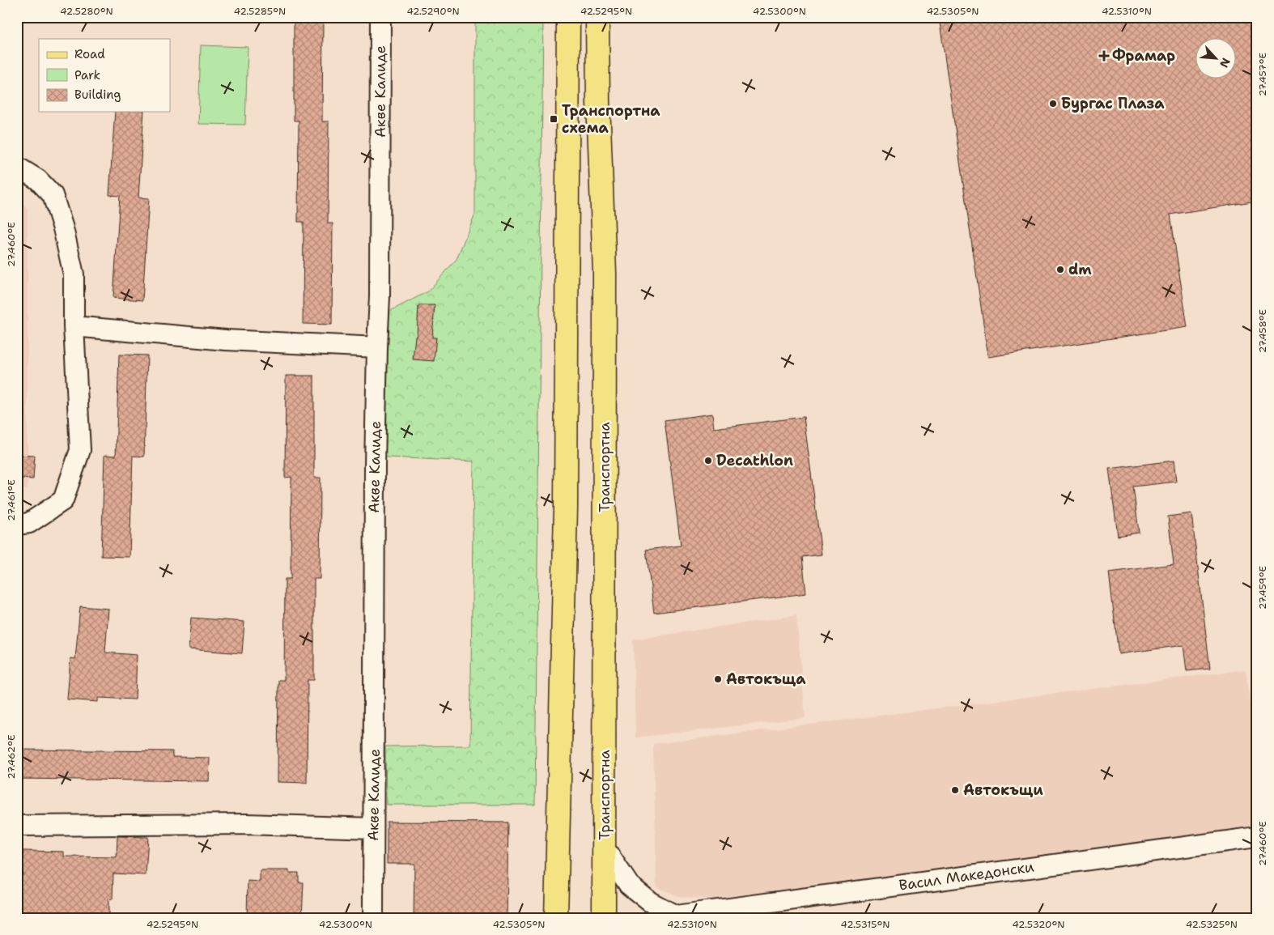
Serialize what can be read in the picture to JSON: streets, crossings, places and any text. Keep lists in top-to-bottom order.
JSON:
{
  "streets": {
    "main road": ["Транспортна"],
    "street": ["Акве Калиде", "Васил Македонски"]
  },
  "places": {
    "health": ["Фрамар"],
    "other": [
      "Бургас Плаза",
      "dm",
      "Decathlon",
      "Автокъща",
      "Автокъщи"
    ],
    "transit": ["Транспортна схема"]
  },
  "legend": ["Road", "Park", "Building"],
  "north": "bottom right",
  "coordinates": [
    "42.5280°N",
    "42.5285°N",
    "42.5290°N",
    "42.5295°N",
    "42.5300°N",
    "42.5305°N",
    "42.5310°N",
    "27.457°E",
    "27.460°E",
    "27.458°E",
    "27.461°E",
    "27.459°E",
    "27.462°E",
    "42.5315°N",
    "42.5320°N",
    "42.5325°N"
  ]
}
